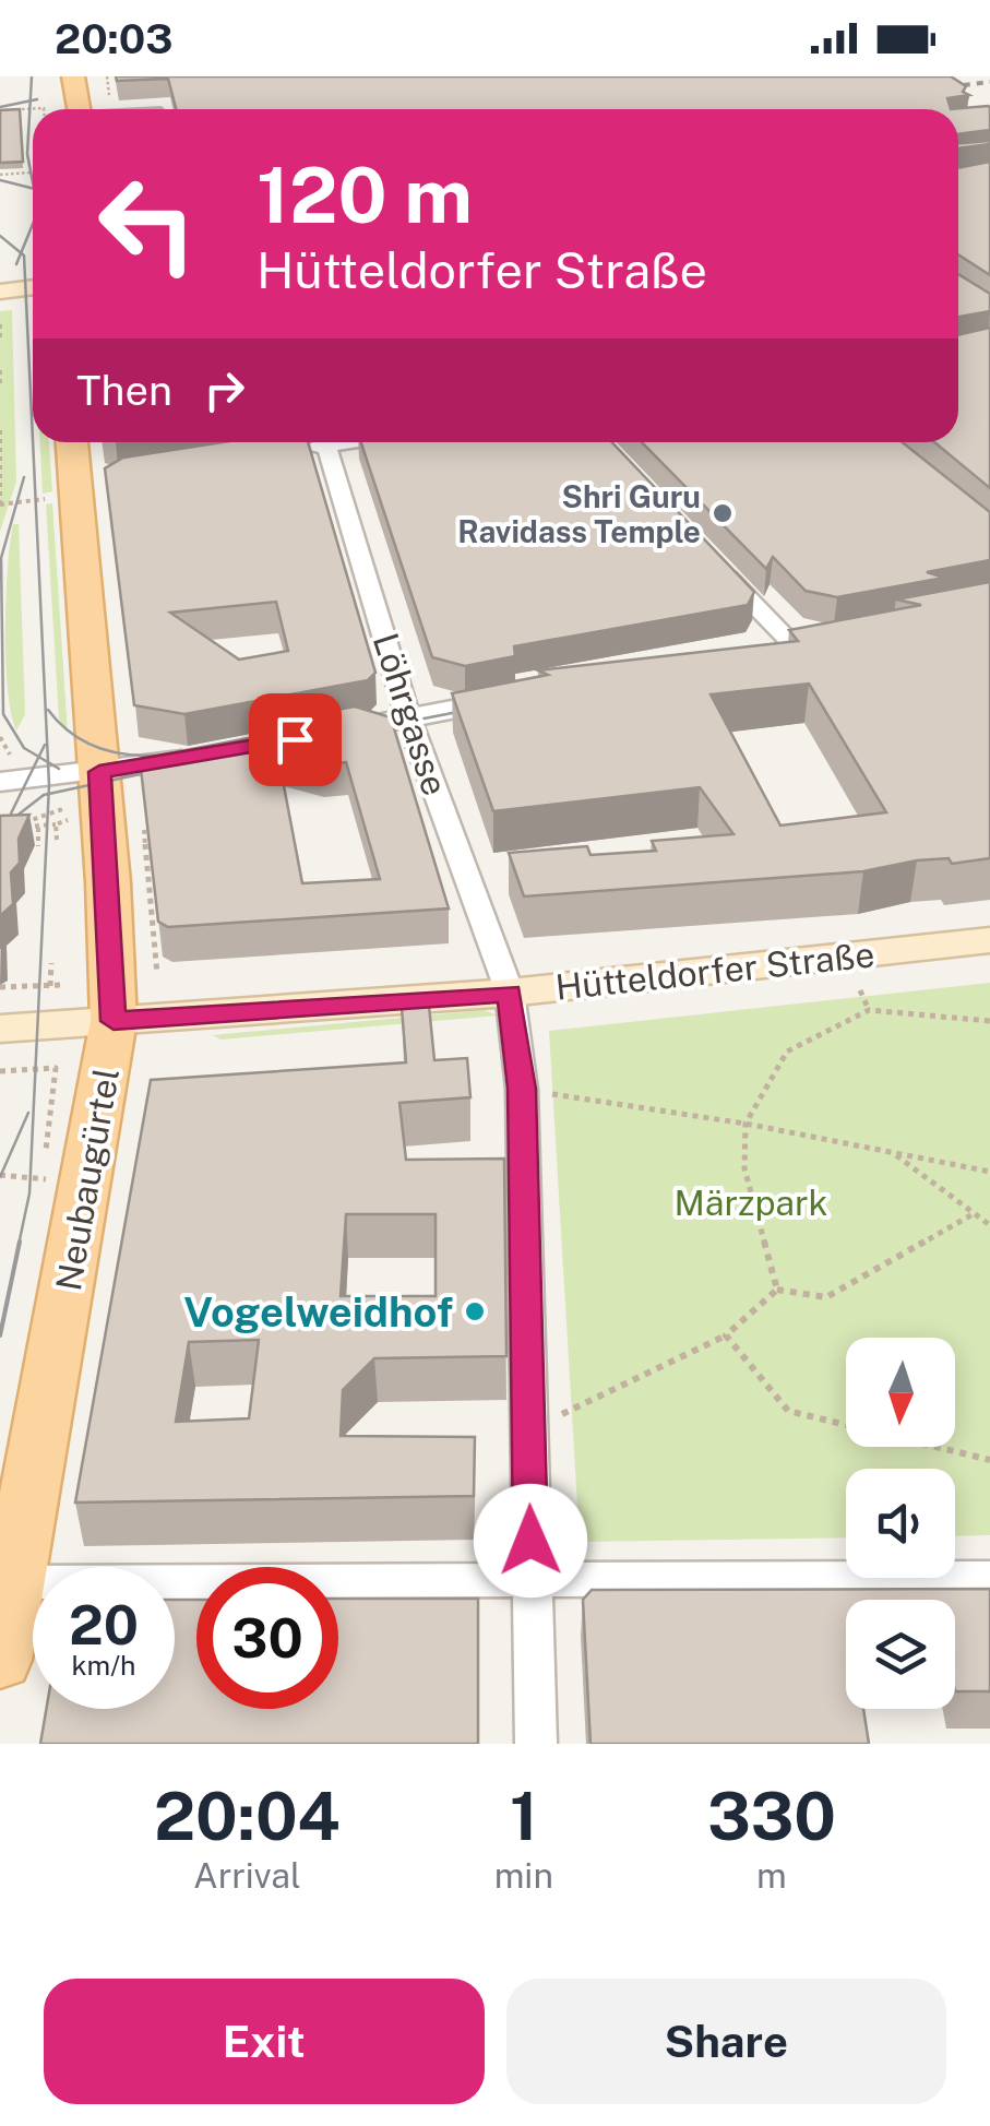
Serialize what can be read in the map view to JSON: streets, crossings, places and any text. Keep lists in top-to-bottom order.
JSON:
{
  "streets": {
    "main road": ["Hütteldorfer Straße", "Neubaugürtel"],
    "street": ["Löhrgasse"]
  },
  "crossings": [
    ["Löhrgasse", "Hütteldorfer Straße"],
    ["Hütteldorfer Straße", "Neubaugürtel"]
  ],
  "parks": ["Märzpark"],
  "places": ["Shri Guru Ravidass Temple", "Vogelweidhof"],
  "north": "bottom",
  "page": {
    "status": "20:03",
    "turn": ["120 m", "Hütteldorfer Straße"],
    "then": "Then",
    "speed": "20 km/h",
    "limit": "30",
    "eta": [
      "20:04",
      "Arrival",
      "1",
      "min",
      "330",
      "m"
    ],
    "buttons": ["Exit", "Share"]
  }
}
